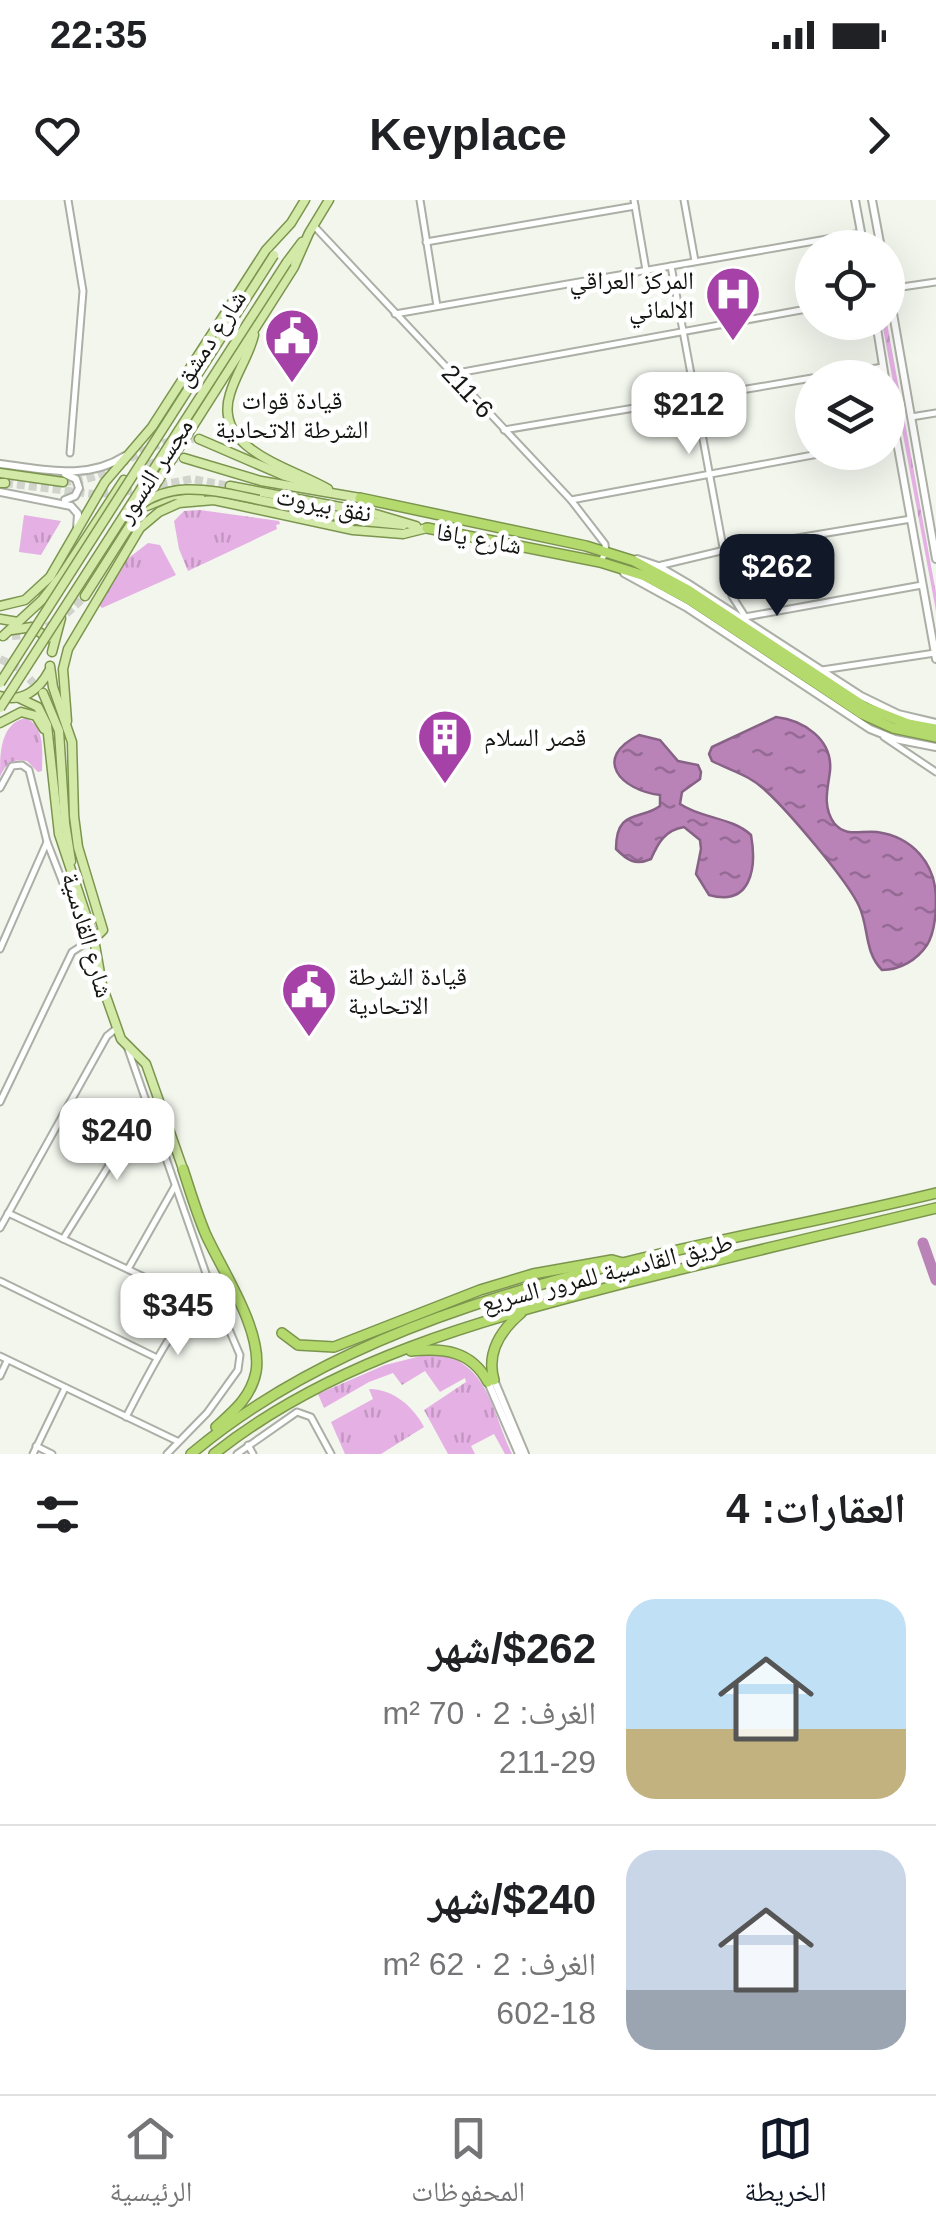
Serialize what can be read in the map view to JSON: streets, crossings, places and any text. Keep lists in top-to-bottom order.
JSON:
{
  "streets": {
    "highway": ["شارع يافا", "طريق القادسية للمرور السريع"],
    "main road": [
      "شارع دمشق",
      "مجسر النسور",
      "نفق بيروت",
      "شارع القادسية"
    ],
    "street": ["211-6"]
  },
  "crossings": [
    ["شارع دمشق", "211-6"],
    ["شارع دمشق", "مجسر النسور"],
    ["211-6", "مجسر النسور"],
    ["211-6", "شارع يافا"],
    ["نفق بيروت", "شارع يافا"],
    ["شارع يافا", "شارع القادسية"]
  ],
  "places": {
    "hospital": ["المركز العراقي الالماني"],
    "public building": ["قيادة قوات الشرطة الاتحادية", "قيادة الشرطة الاتحادية"],
    "building": ["قصر السلام"]
  },
  "page": {
    "status": "22:35",
    "header": "Keyplace",
    "price": [
      "$212",
      "$262",
      "$240",
      "$345"
    ],
    "heading": "العقارات: 4",
    "list": [
      {
        "name": "$262/شهر",
        "note": "الغرف: 2 · 70 m² · 211-29"
      },
      {
        "name": "$240/شهر",
        "note": "الغرف: 2 · 62 m² · 602-18"
      }
    ],
    "tabs": ["الخريطة", "المحفوظات", "الرئيسية"]
  }
}
